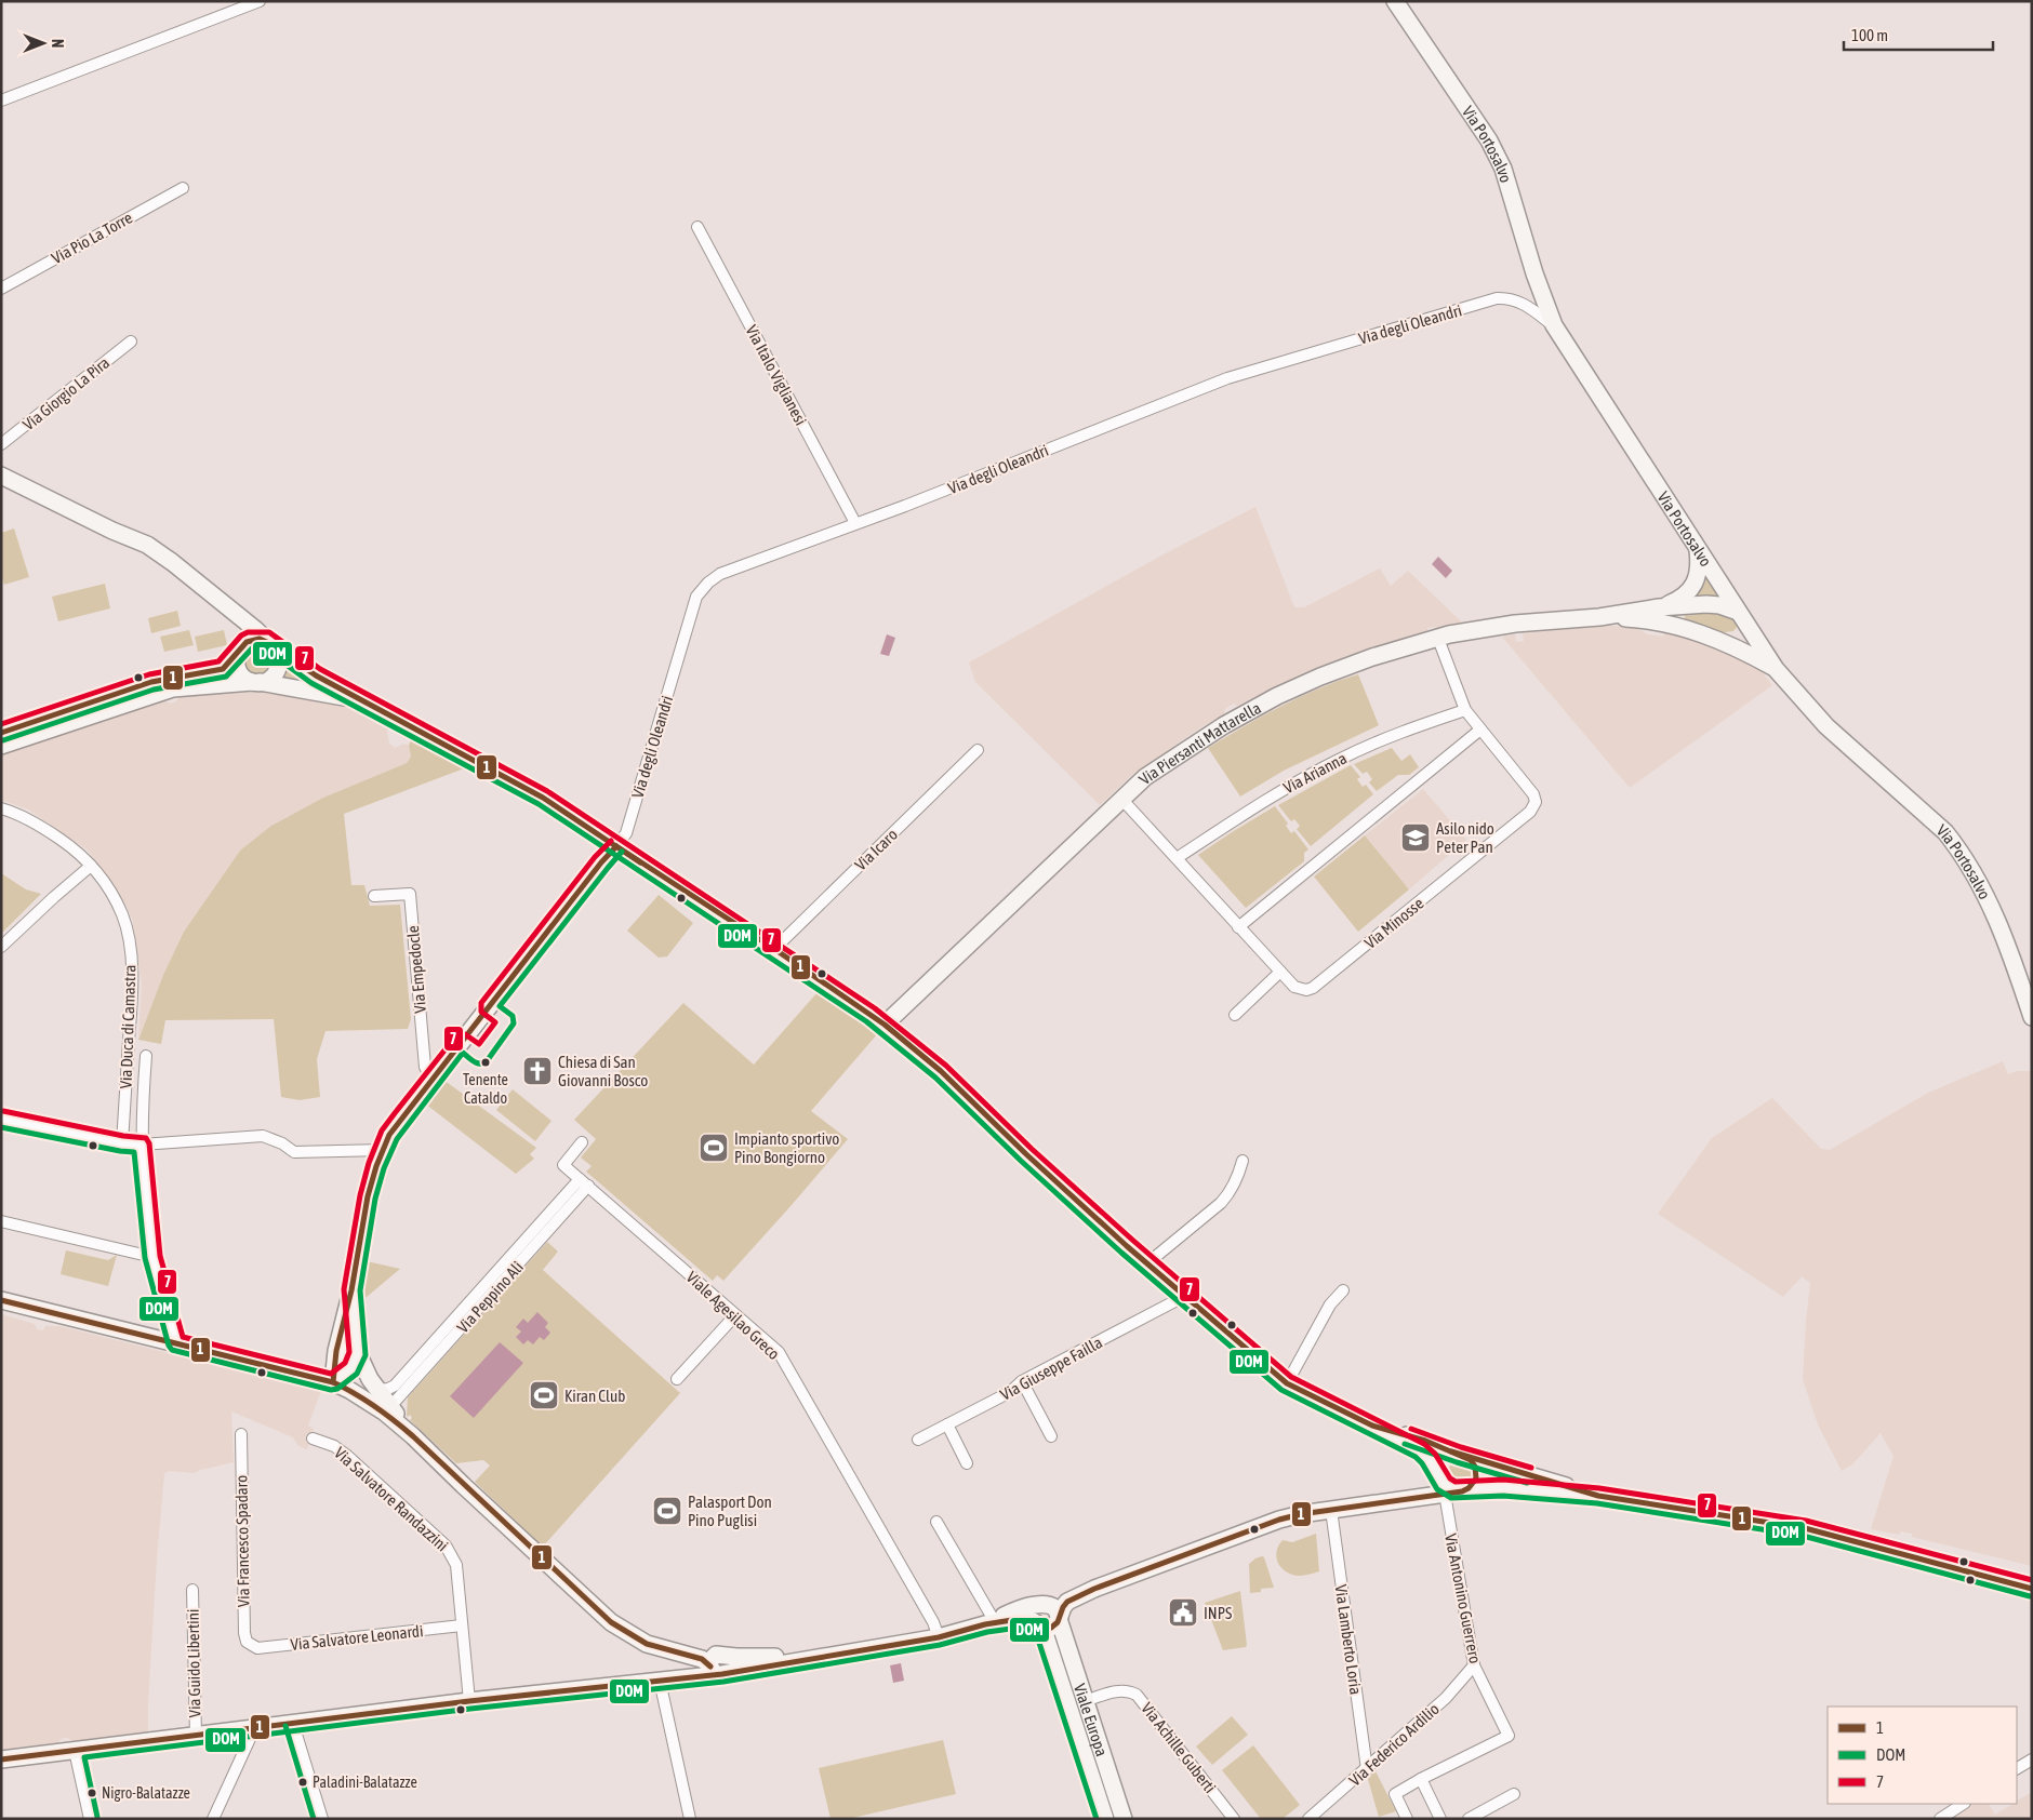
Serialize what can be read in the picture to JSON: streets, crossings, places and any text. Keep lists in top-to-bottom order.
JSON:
{
  "streets": {
    "main road": ["Via Portosalvo", "Via Piersanti Mattarella", "Viale Europa"],
    "street": [
      "Via Pio La Torre",
      "Via degli Oleandri",
      "Via Italo Viglianesi",
      "Via Giorgio La Pira",
      "Via Arianna",
      "Via Icaro",
      "Via Minosse",
      "Via Empedocle",
      "Via Duca di Camastra",
      "Via Peppino Alì",
      "Viale Agesilao Greco",
      "Via Giuseppe Failla",
      "Via Salvatore Randazzini",
      "Via Francesco Spadaro",
      "Via Antonino Guerrero",
      "Via Salvatore Leonardi",
      "Via Lamberto Loria",
      "Via Guido Libertini",
      "Via Federico Ardilio",
      "Via Achille Guberti"
    ]
  },
  "crossings": [
    ["Via Portosalvo", "Via degli Oleandri"],
    ["Via degli Oleandri", "Via Italo Viglianesi"],
    ["Via Piersanti Mattarella", "Via Minosse"],
    ["Via Arianna", "Via Minosse"],
    ["Via Peppino Alì", "Viale Agesilao Greco"],
    ["Via Salvatore Randazzini", "Via Salvatore Leonardi"],
    ["Via Francesco Spadaro", "Via Salvatore Leonardi"],
    ["Via Antonino Guerrero", "Via Federico Ardilio"],
    ["Via Lamberto Loria", "Via Federico Ardilio"],
    ["Viale Europa", "Via Achille Guberti"]
  ],
  "places": {
    "school or university": ["Asilo nido Peter Pan"],
    "other": ["Tenente Cataldo", "Paladini-Balatazze", "Nigro-Balatazze"],
    "church": ["Chiesa di San Giovanni Bosco"],
    "sports": ["Impianto sportivo Pino Bongiorno", "Kiran Club", "Palasport Don Pino Puglisi"],
    "public building": ["INPS"]
  },
  "lines": ["transit line 7", "transit line 1", "transit line DOM"],
  "legend": ["1", "DOM", "7"],
  "scale_bar": "100 m",
  "north": "right"
}
